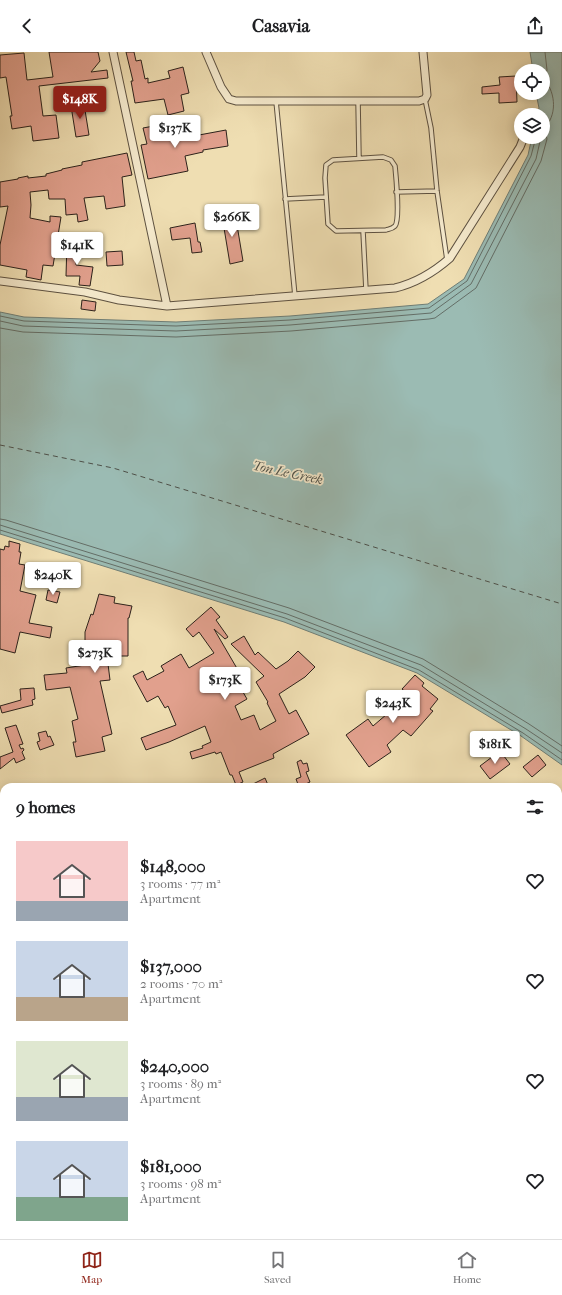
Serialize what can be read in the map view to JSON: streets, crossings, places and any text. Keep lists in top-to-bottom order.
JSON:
{
  "water": ["Ton Le Creek"],
  "page": {
    "header": "Casavia",
    "price": [
      "$148K",
      "$137K",
      "$266K",
      "$141K",
      "$240K",
      "$273K",
      "$173K",
      "$243K",
      "$181K"
    ],
    "heading": "9 homes",
    "list": [
      {
        "name": "$148,000",
        "note": "3 rooms · 77 m² · Apartment"
      },
      {
        "name": "$137,000",
        "note": "2 rooms · 70 m² · Apartment"
      },
      {
        "name": "$240,000",
        "note": "3 rooms · 89 m² · Apartment"
      },
      {
        "name": "$181,000",
        "note": "3 rooms · 98 m² · Apartment"
      }
    ],
    "tabs": ["Map", "Saved", "Home"]
  }
}
